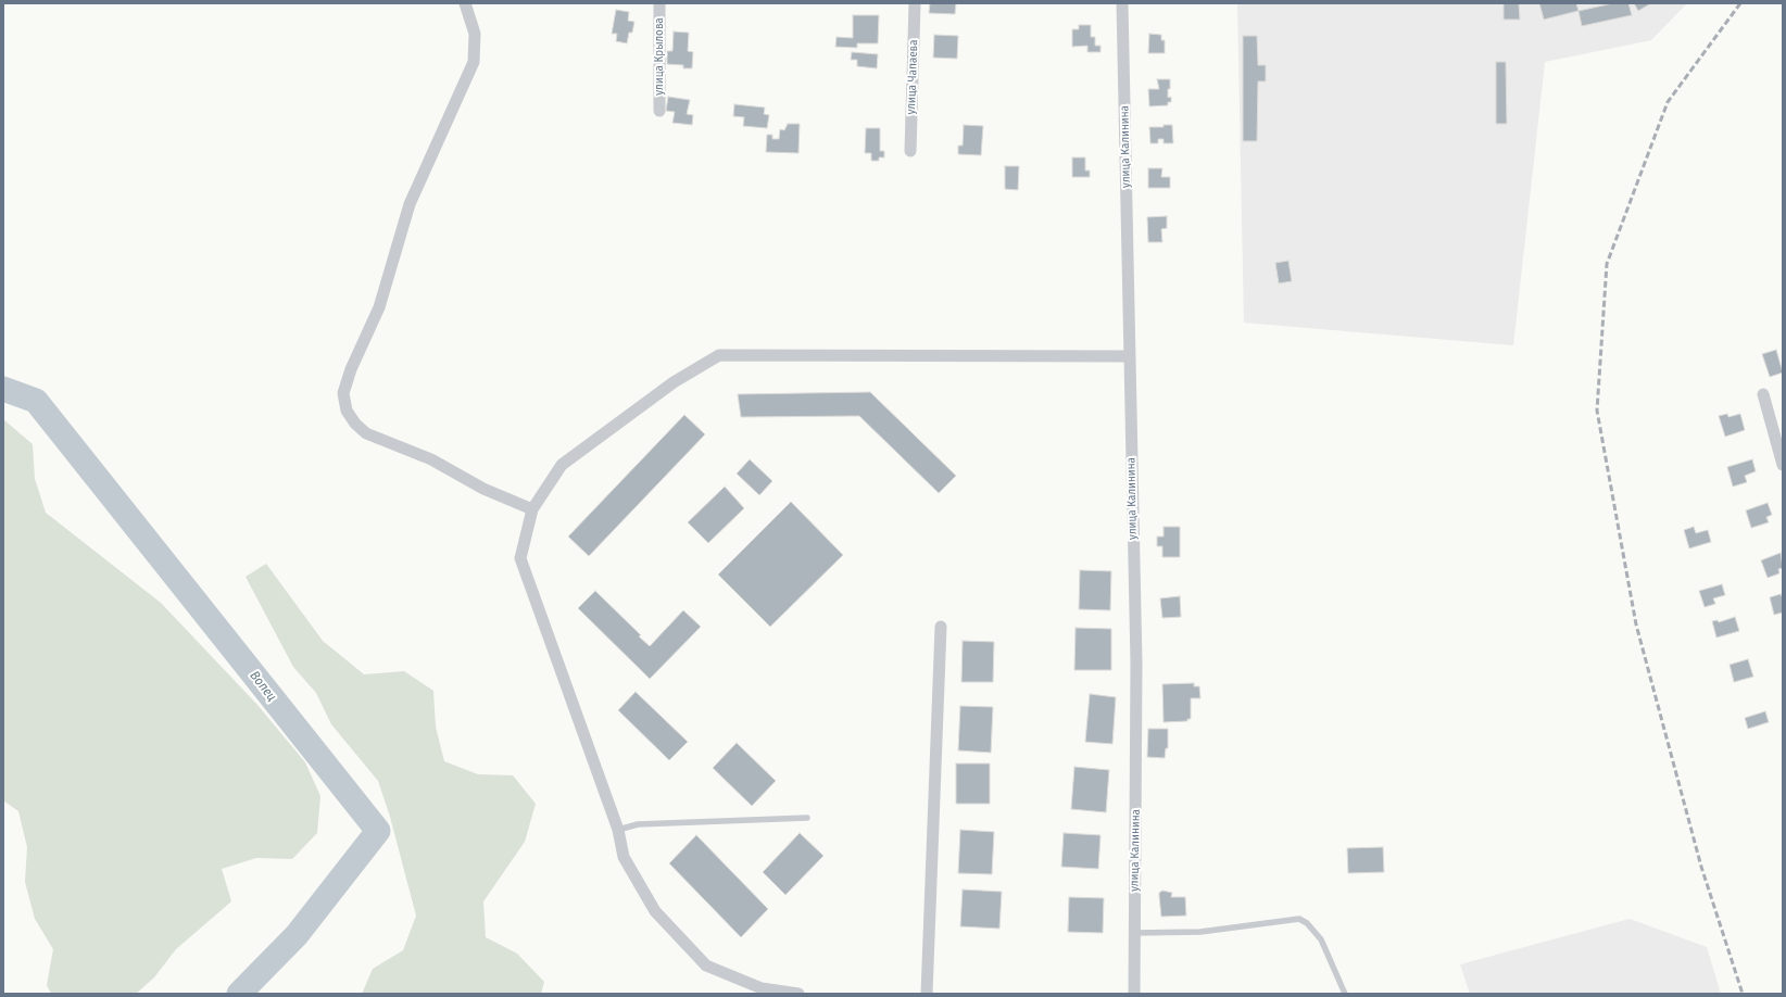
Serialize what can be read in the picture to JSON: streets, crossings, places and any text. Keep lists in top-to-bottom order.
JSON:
{
  "streets": {
    "street": ["улица Крылова", "улица Чапаева", "улица Калинина"]
  },
  "water": ["Вопец"]
}
